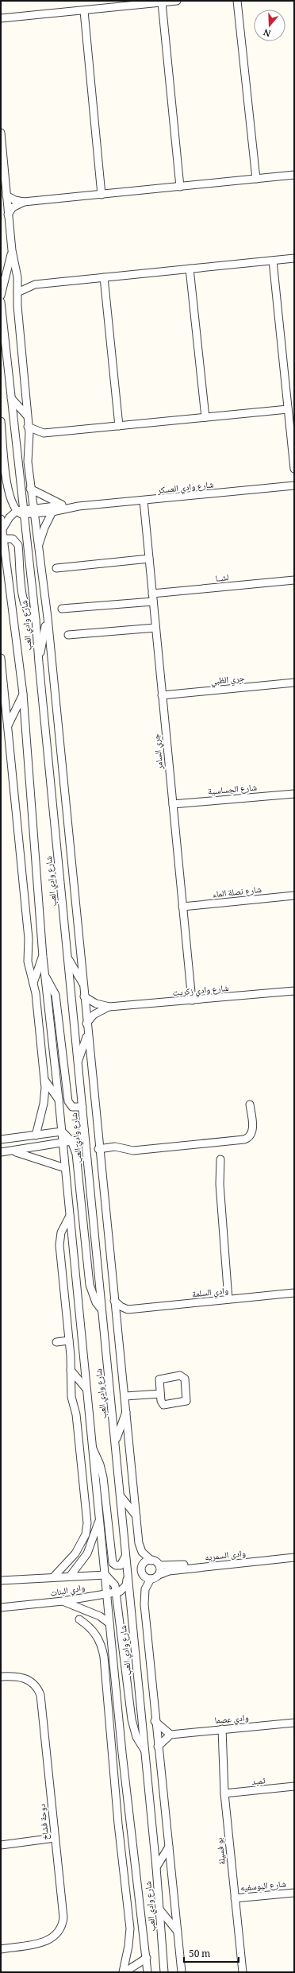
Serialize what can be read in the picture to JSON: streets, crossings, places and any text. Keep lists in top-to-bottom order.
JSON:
{
  "streets": {
    "street": [
      "شارع وادي العسكر",
      "لشــا",
      "شارع وادي العب",
      "جري الظبي",
      "جري السامر",
      "شارع الجساسية",
      "شارع نصلة الماء",
      "شارع وادي زكريت",
      "وادي السلمة",
      "وادى السمريه",
      "وادي البنات",
      "وادي عصما",
      "ثميد",
      "دوحة فشاخ",
      "بو فسيلة",
      "شارع اليوسفيه"
    ]
  },
  "crossings": [
    ["شارع وادي العسكر", "شارع وادي العب"],
    ["شارع وادي العسكر", "جري السامر"],
    ["لشــا", "جري السامر"],
    ["شارع وادي العب", "وادي البنات"],
    ["جري الظبي", "جري السامر"],
    ["جري السامر", "شارع الجساسية"],
    ["جري السامر", "شارع نصلة الماء"],
    ["جري السامر", "شارع وادي زكريت"],
    ["وادي عصما", "بو فسيلة"],
    ["ثميد", "بو فسيلة"],
    ["بو فسيلة", "شارع اليوسفيه"]
  ],
  "scale_bar": "50 m",
  "north": "bottom"
}
